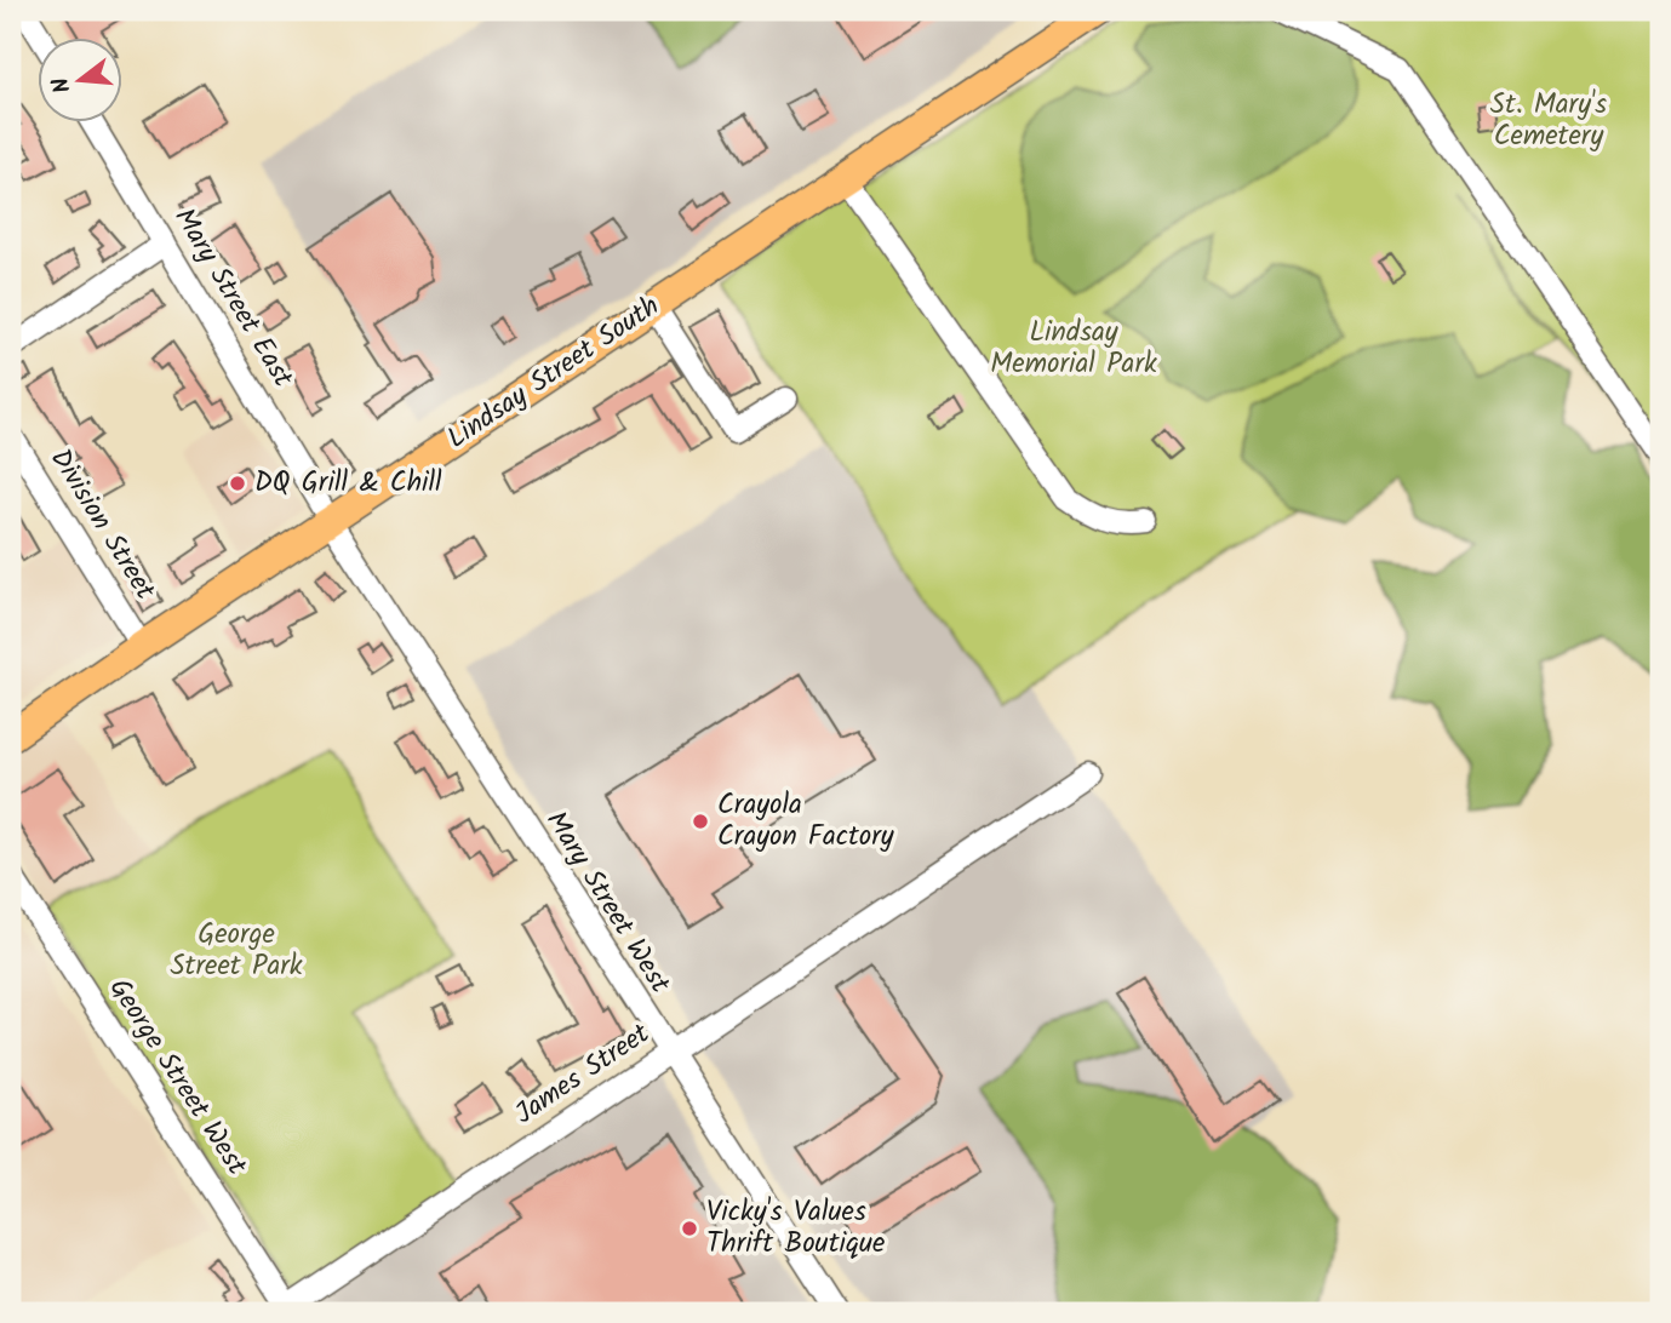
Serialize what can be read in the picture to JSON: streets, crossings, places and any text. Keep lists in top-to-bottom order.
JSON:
{
  "streets": {
    "main road": ["Lindsay Street South"],
    "street": [
      "Mary Street East",
      "Division Street",
      "Mary Street West",
      "James Street",
      "George Street West"
    ]
  },
  "crossings": [
    ["Mary Street East", "Lindsay Street South"],
    ["Mary Street East", "Mary Street West"],
    ["Lindsay Street South", "Division Street"],
    ["Lindsay Street South", "Mary Street West"],
    ["Mary Street West", "James Street"],
    ["James Street", "George Street West"]
  ],
  "parks": ["St. Mary's Cemetery", "Lindsay Memorial Park", "George Street Park"],
  "places": ["DQ Grill & Chill", "Crayola Crayon Factory", "Vicky's Values Thrift Boutique"],
  "north": "left"
}
